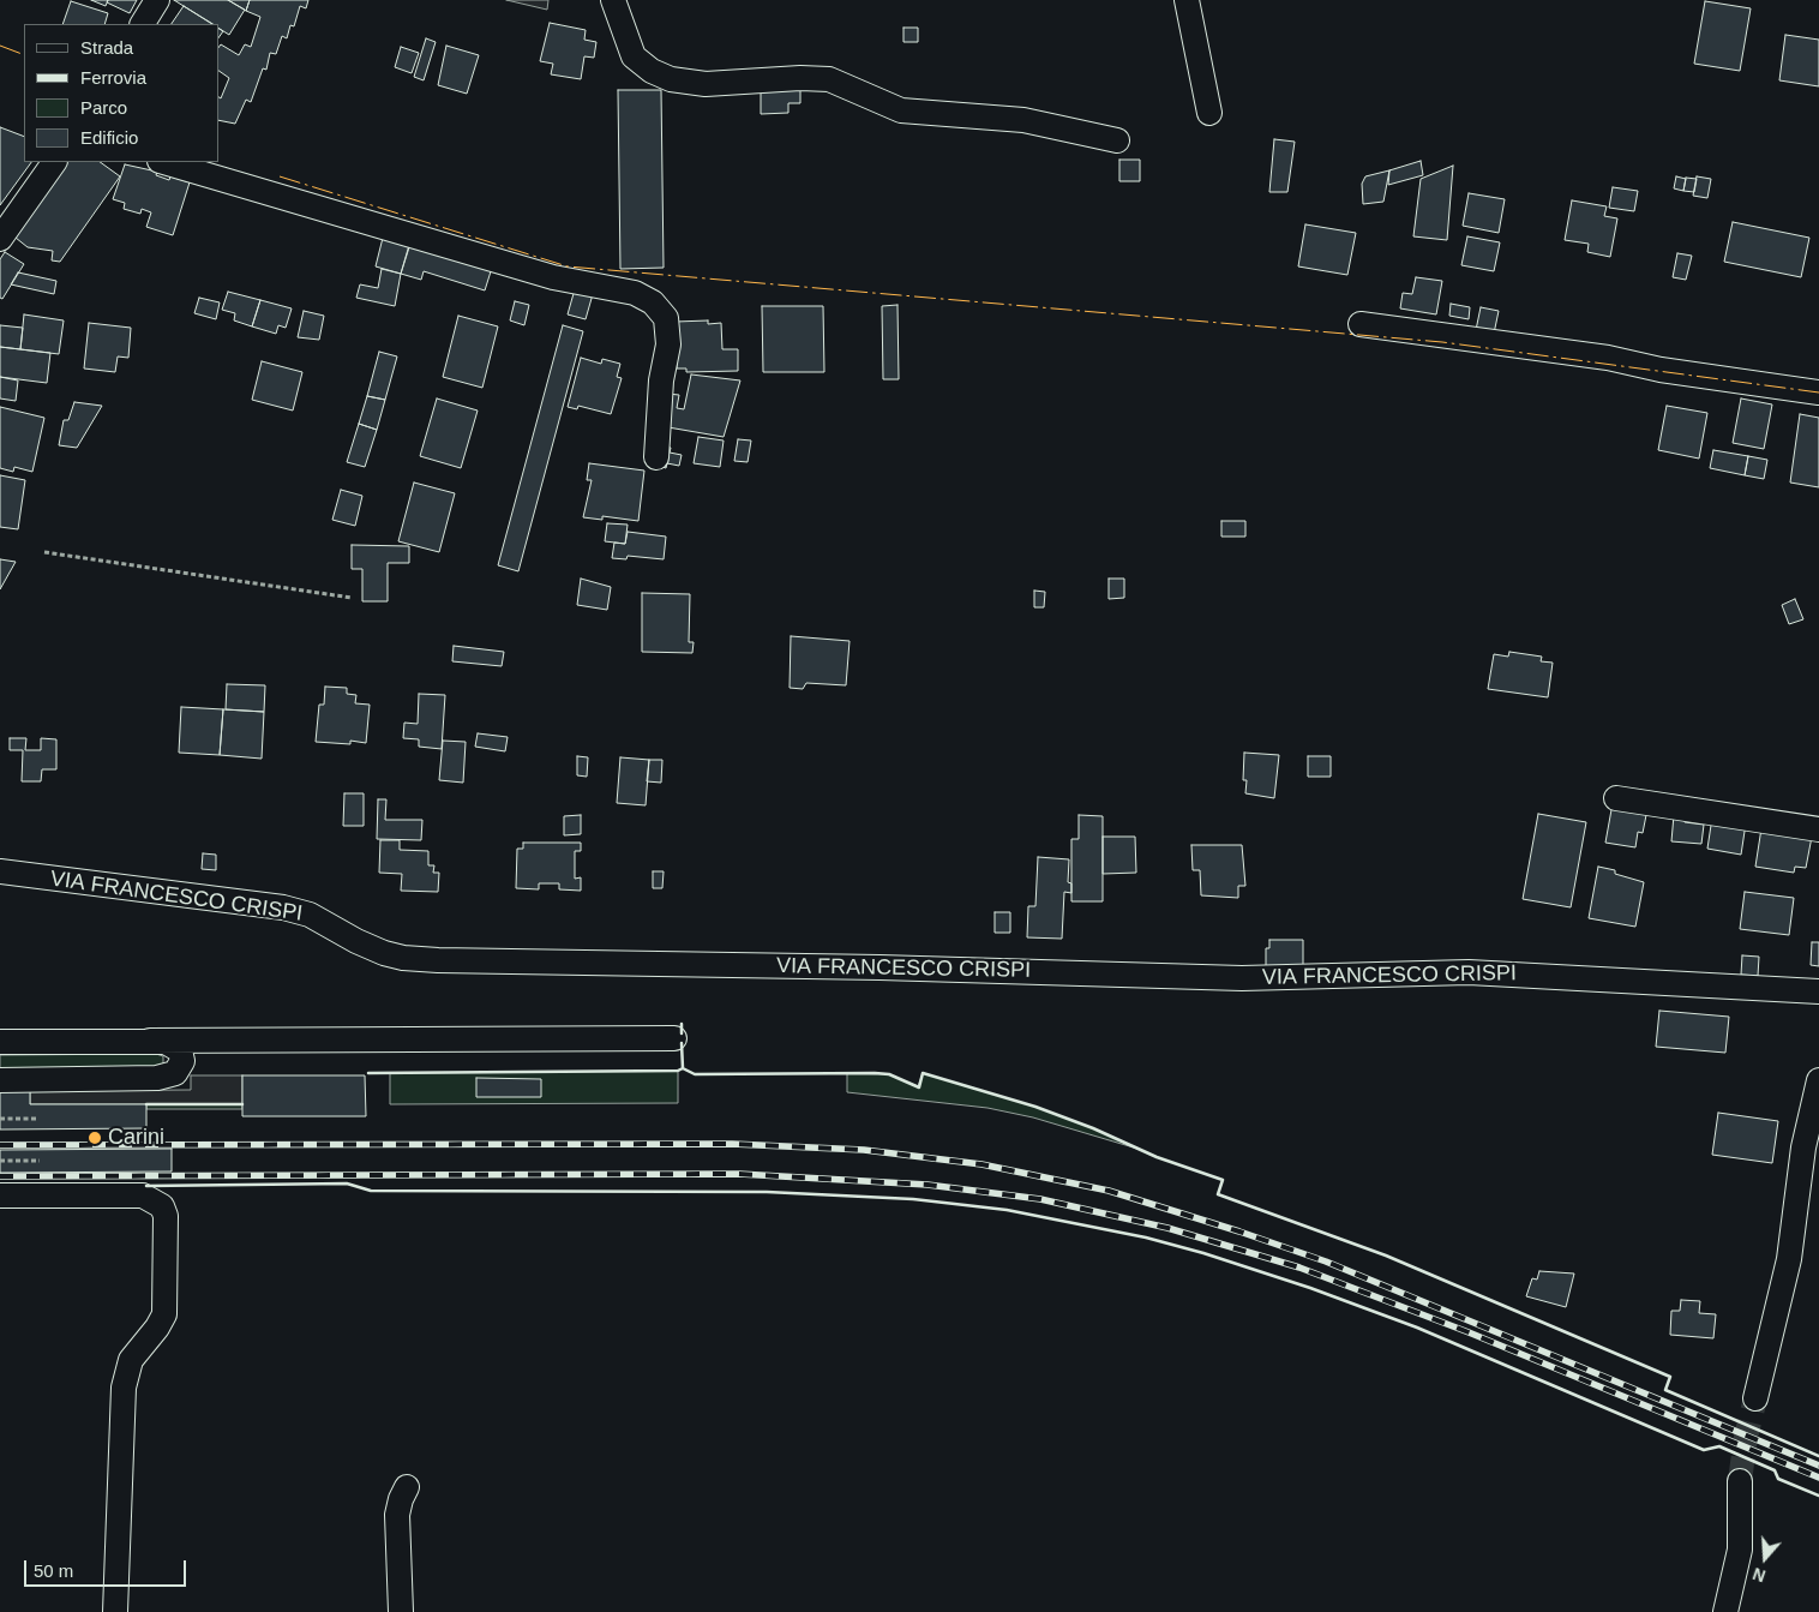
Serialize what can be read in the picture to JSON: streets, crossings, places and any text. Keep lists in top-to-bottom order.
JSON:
{
  "streets": {
    "street": ["VIA FRANCESCO CRISPI"]
  },
  "places": ["Carini"],
  "legend": [
    "Strada",
    "Ferrovia",
    "Parco",
    "Edificio"
  ],
  "scale_bar": "50 m",
  "north": "bottom"
}
